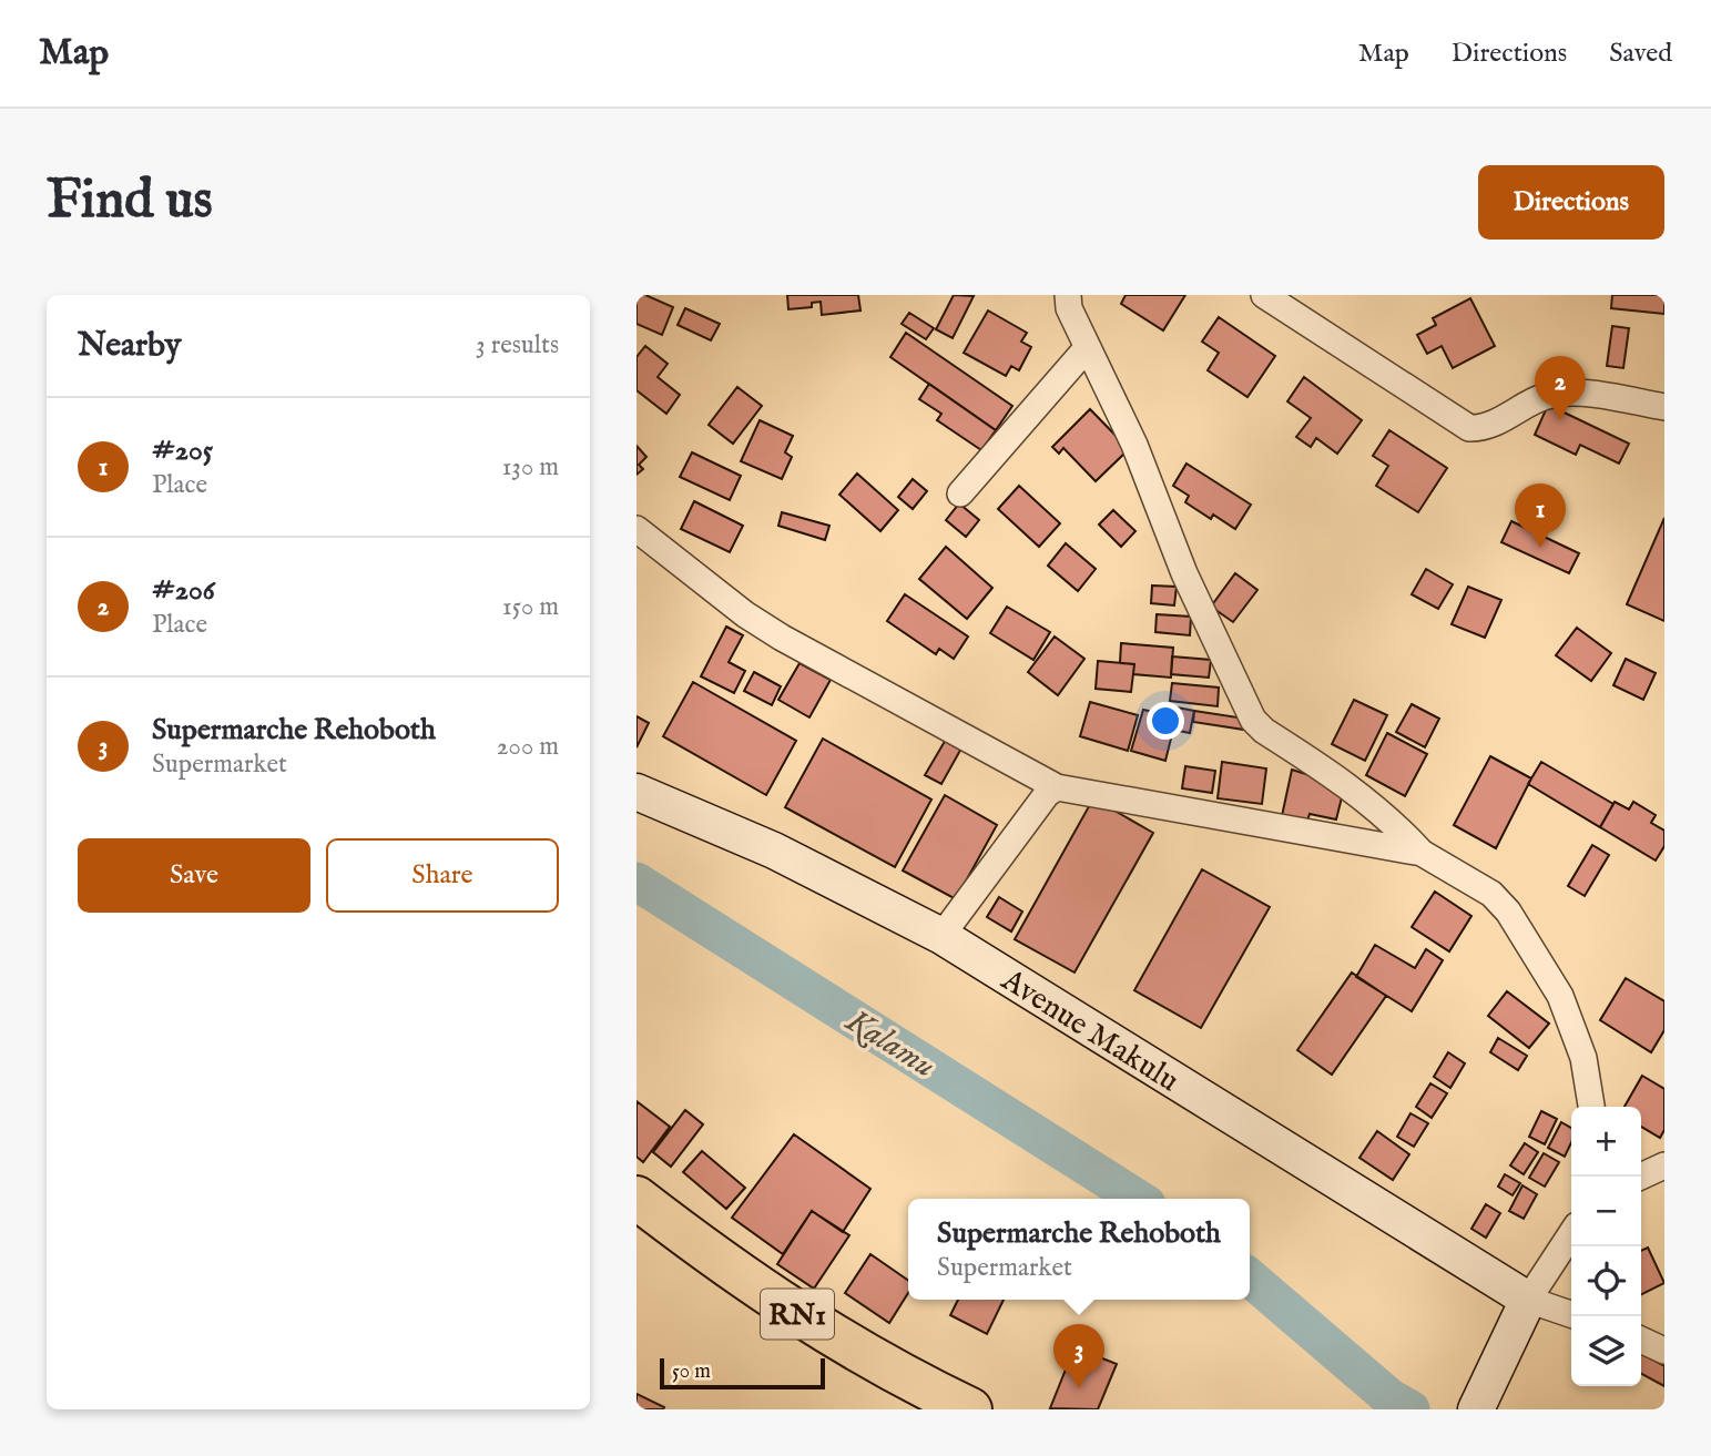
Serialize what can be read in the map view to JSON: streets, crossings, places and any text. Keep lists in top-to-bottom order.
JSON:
{
  "streets": {
    "highway": ["RN1"],
    "main road": ["Avenue Makulu"]
  },
  "water": ["Kalamu"],
  "scale_bar": "50 m",
  "page": {
    "header": "Map",
    "nav": ["Map", "Directions", "Saved"],
    "buttons": [
      "Directions",
      ["Save", "Share"]
    ],
    "title": "Find us",
    "heading": ["Nearby", "3 results"],
    "pins": ["2", "1", "3"],
    "list": [
      {
        "mark": "1",
        "name": "#205",
        "note": "Place",
        "value": "130 m"
      },
      {
        "mark": "2",
        "name": "#206",
        "note": "Place",
        "value": "150 m"
      },
      {
        "mark": "3",
        "name": "Supermarche Rehoboth",
        "note": "Supermarket",
        "value": "200 m"
      }
    ],
    "map_buttons": ["+", "−"],
    "popup": ["Supermarche Rehoboth", "Supermarket"],
    "scale": "50 m"
  }
}
